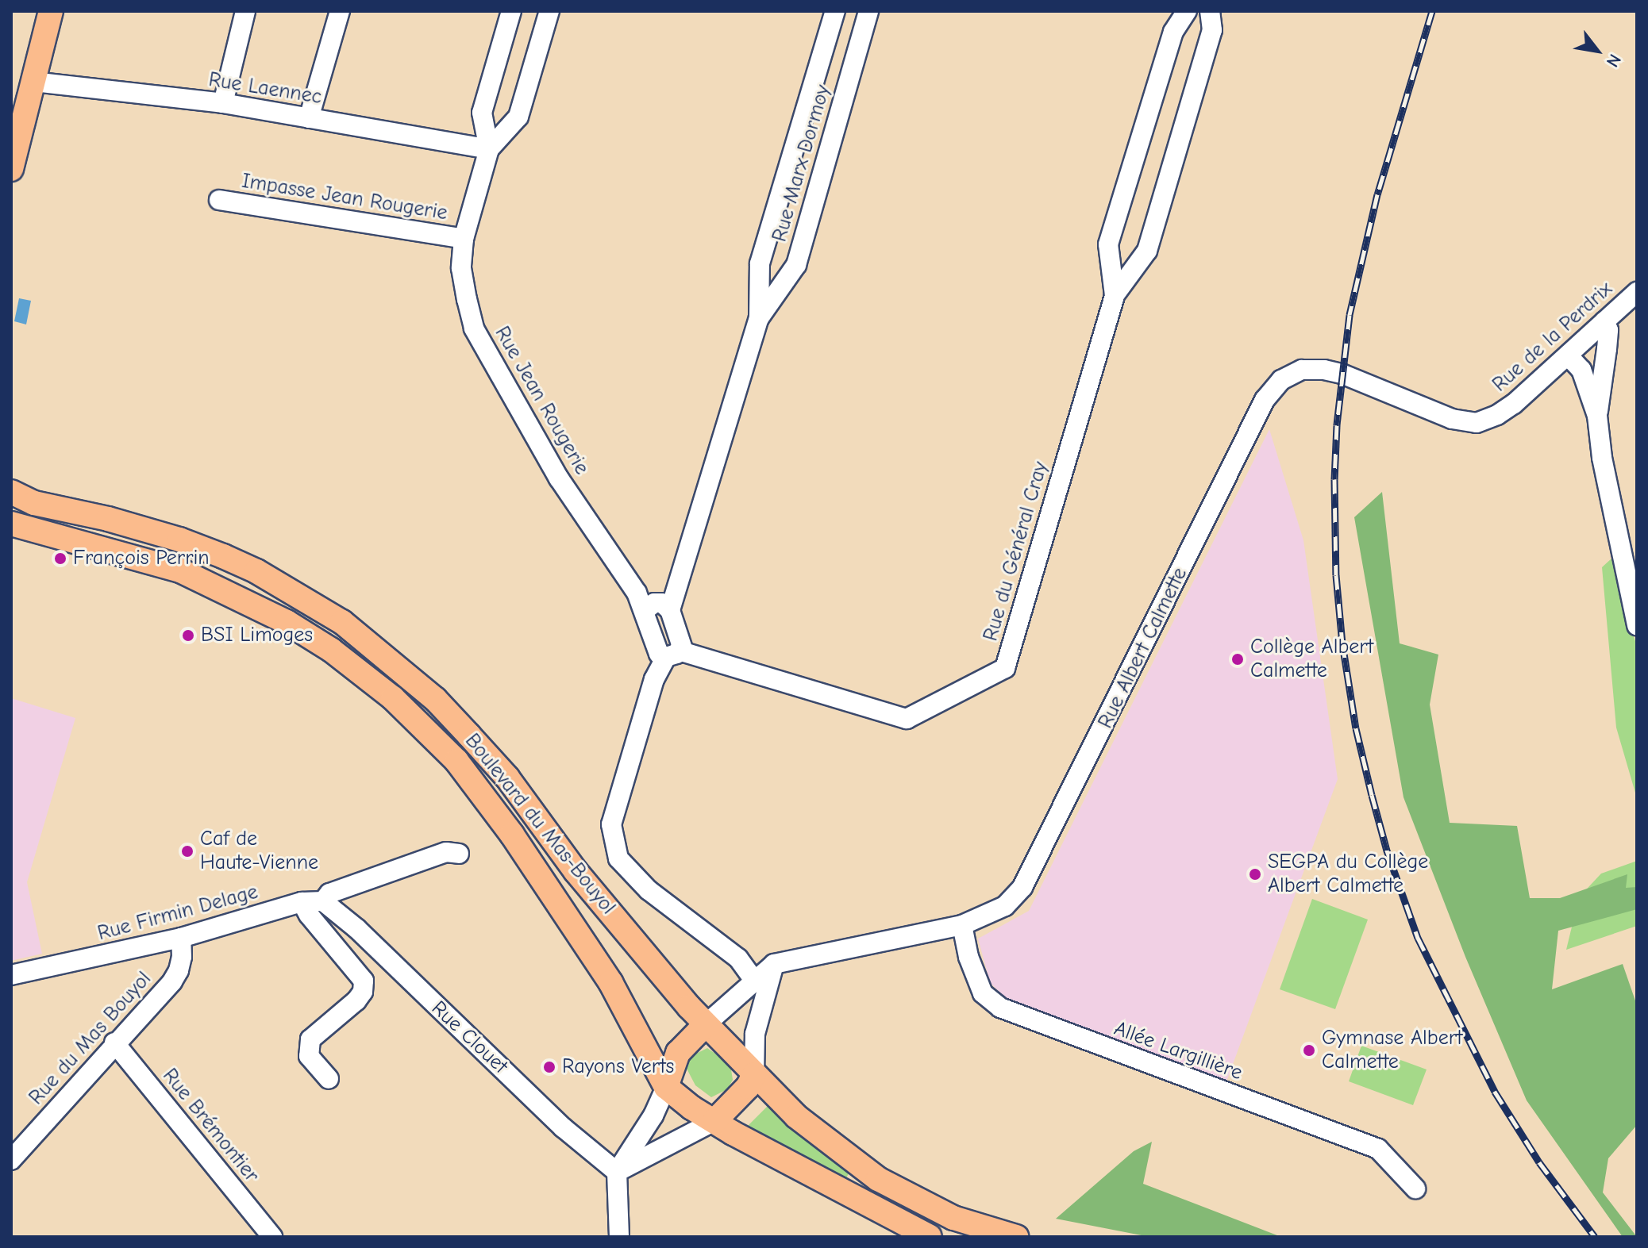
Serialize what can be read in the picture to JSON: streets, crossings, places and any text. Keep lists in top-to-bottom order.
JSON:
{
  "streets": {
    "main road": ["Rue Albert Calmette", "Boulevard du Mas-Bouyol"],
    "street": [
      "Rue Laennec",
      "Rue Marx Dormoy",
      "Impasse Jean Rougerie",
      "Rue de la Perdrix",
      "Rue Jean Rougerie",
      "Rue du Général Cray",
      "Rue Firmin Delage",
      "Rue Clouet",
      "Rue du Mas Bouyol",
      "Allée Largillière",
      "Rue Brémontier"
    ]
  },
  "crossings": [
    ["Rue Laennec", "Rue Jean Rougerie"],
    ["Impasse Jean Rougerie", "Rue Jean Rougerie"],
    ["Rue de la Perdrix", "Rue Albert Calmette"],
    ["Rue Jean Rougerie", "Rue du Général Cray"],
    ["Rue Albert Calmette", "Boulevard du Mas-Bouyol"],
    ["Rue Albert Calmette", "Allée Largillière"],
    ["Rue Firmin Delage", "Rue Clouet"],
    ["Rue Firmin Delage", "Rue du Mas Bouyol"],
    ["Rue du Mas Bouyol", "Rue Brémontier"]
  ],
  "places": [
    "François Perrin",
    "BSI Limoges",
    "Collège Albert Calmette",
    "Caf de Haute-Vienne",
    "SEGPA du Collège Albert Calmette",
    "Gymnase Albert Calmette",
    "Rayons Verts"
  ],
  "north": "bottom right"
}
